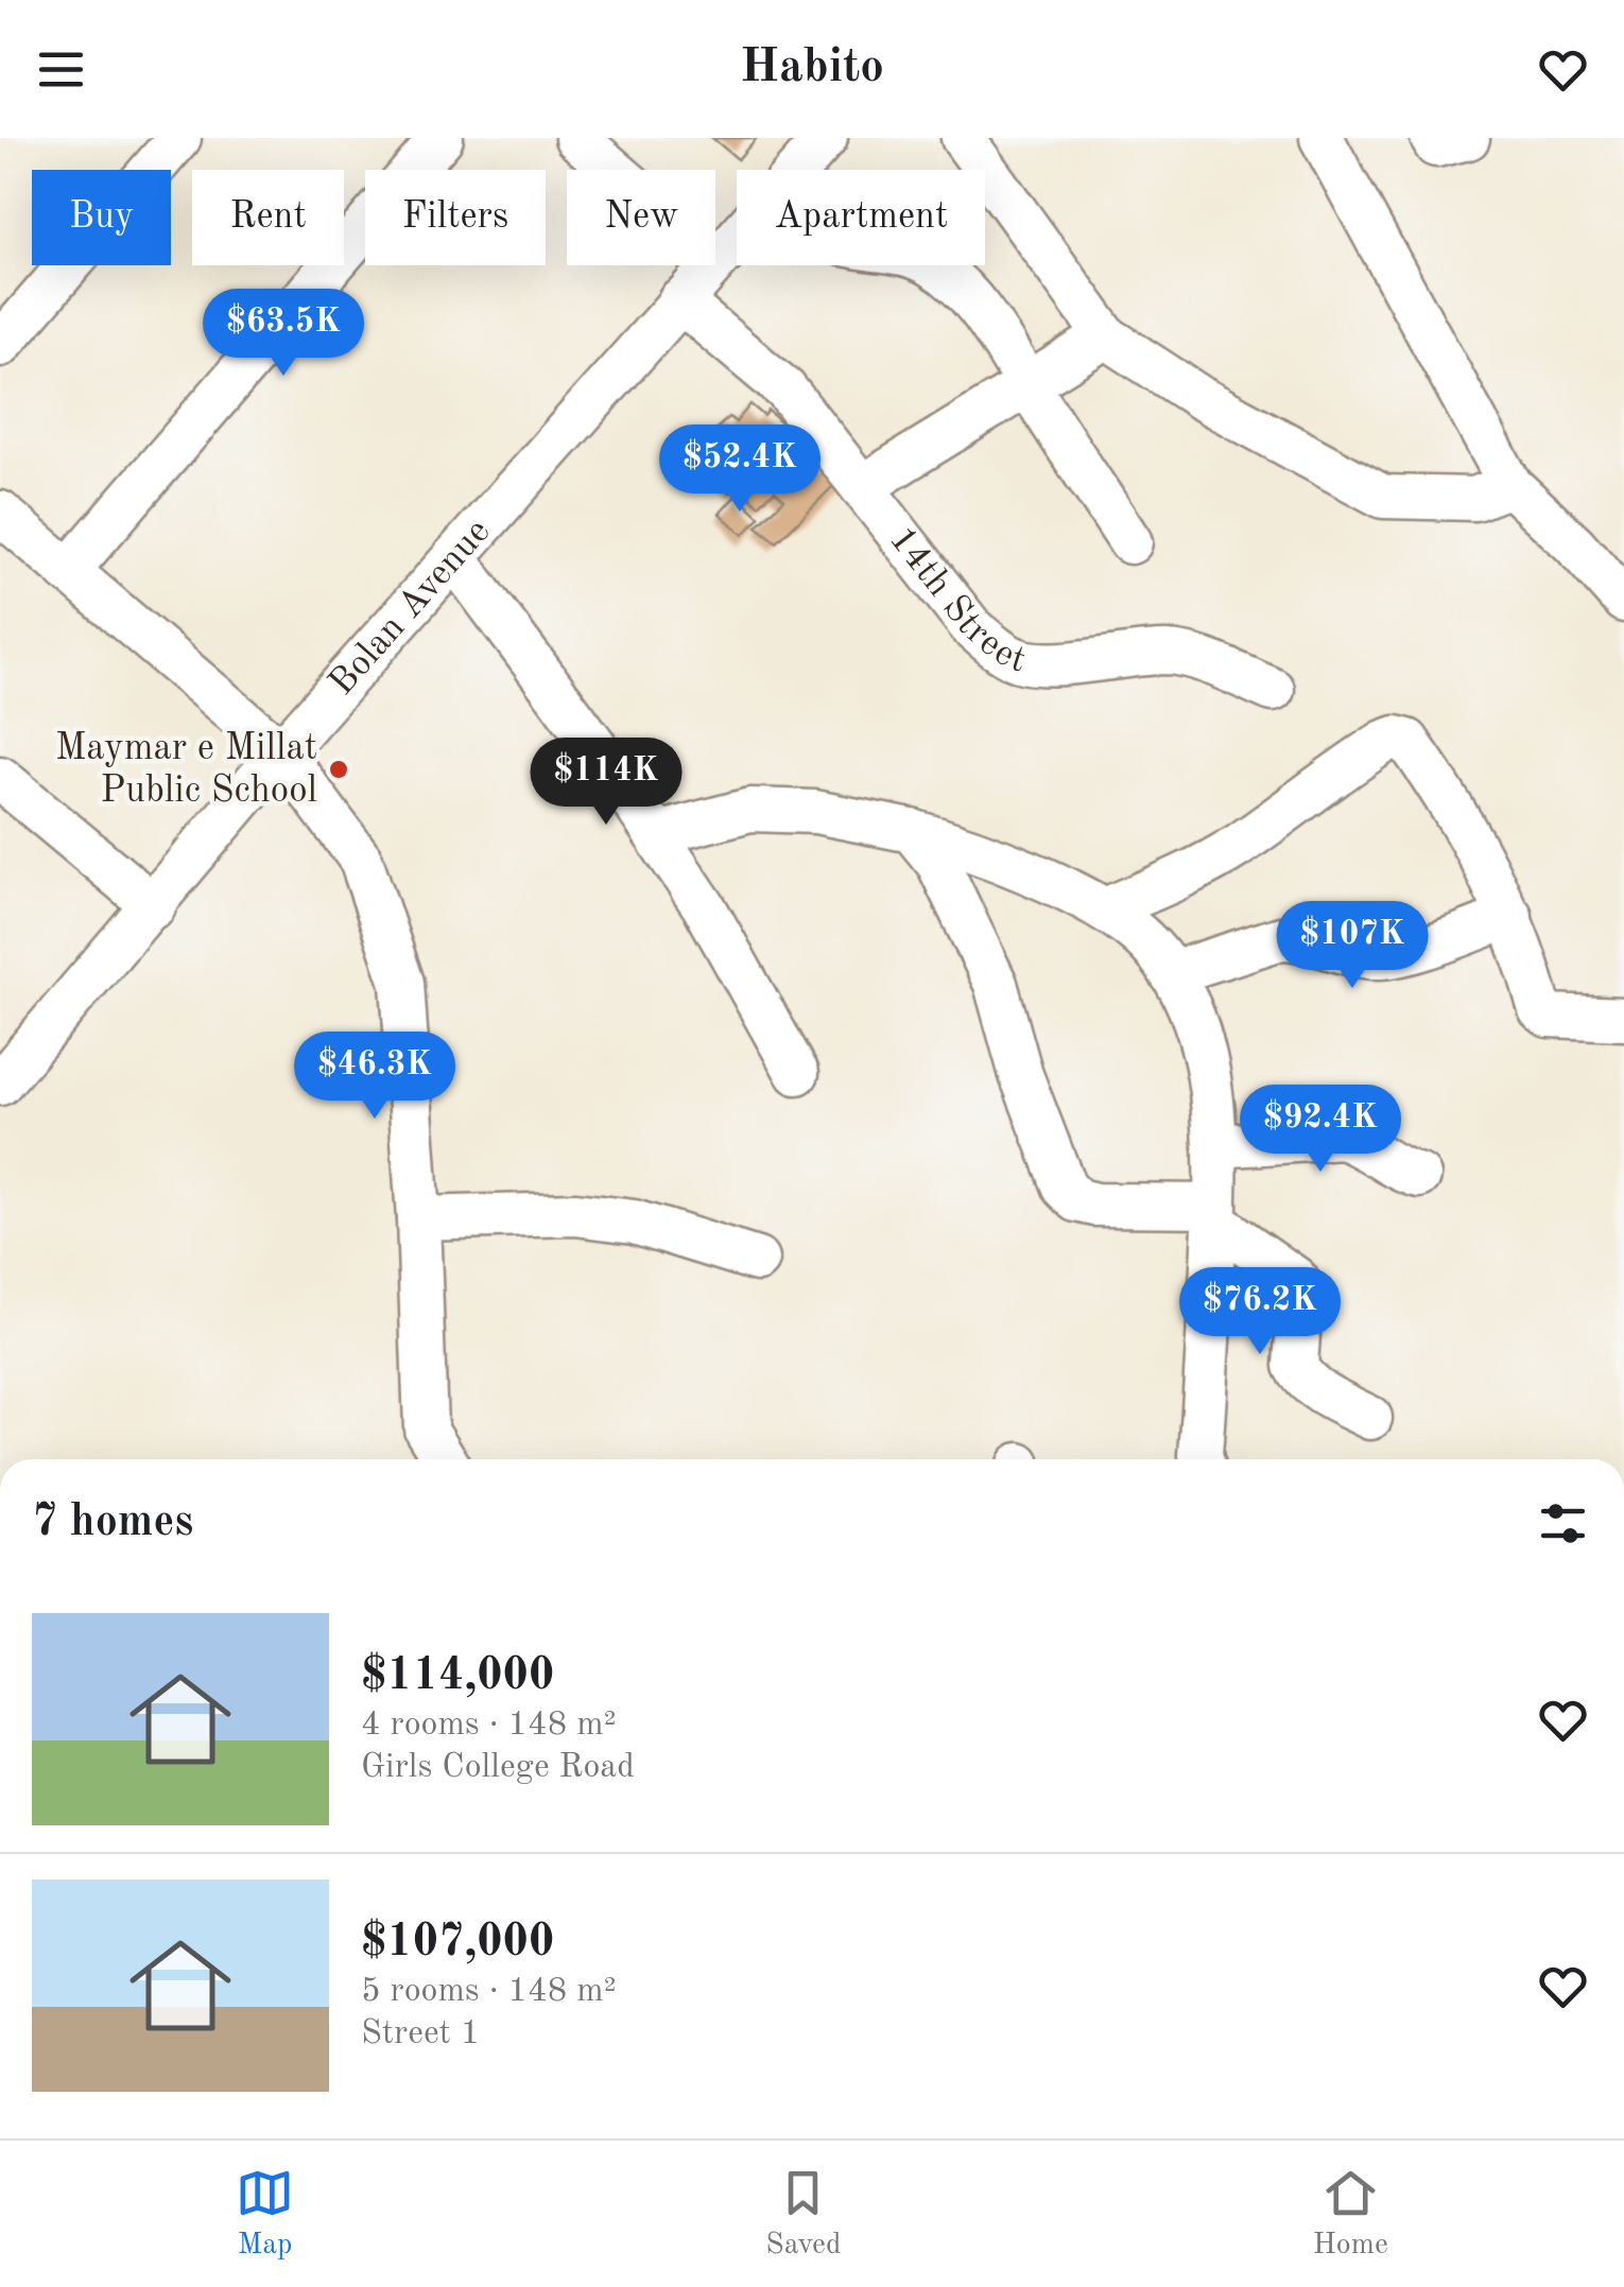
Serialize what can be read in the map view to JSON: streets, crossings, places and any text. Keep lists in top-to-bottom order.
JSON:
{
  "streets": {
    "street": ["14th Street", "Bolan Avenue"]
  },
  "crossings": [
    ["14th Street", "Bolan Avenue"]
  ],
  "places": ["Maymar e Millat Public School"],
  "page": {
    "header": "Habito",
    "chip": [
      "Buy",
      "Rent",
      "Filters",
      "New",
      "Apartment"
    ],
    "price": [
      "$63.5K",
      "$52.4K",
      "$114K",
      "$107K",
      "$46.3K",
      "$92.4K",
      "$76.2K"
    ],
    "heading": "7 homes",
    "list": [
      {
        "name": "$114,000",
        "note": "4 rooms · 148 m² · Girls College Road"
      },
      {
        "name": "$107,000",
        "note": "5 rooms · 148 m² · Street 1"
      }
    ],
    "tabs": ["Map", "Saved", "Home"]
  }
}
